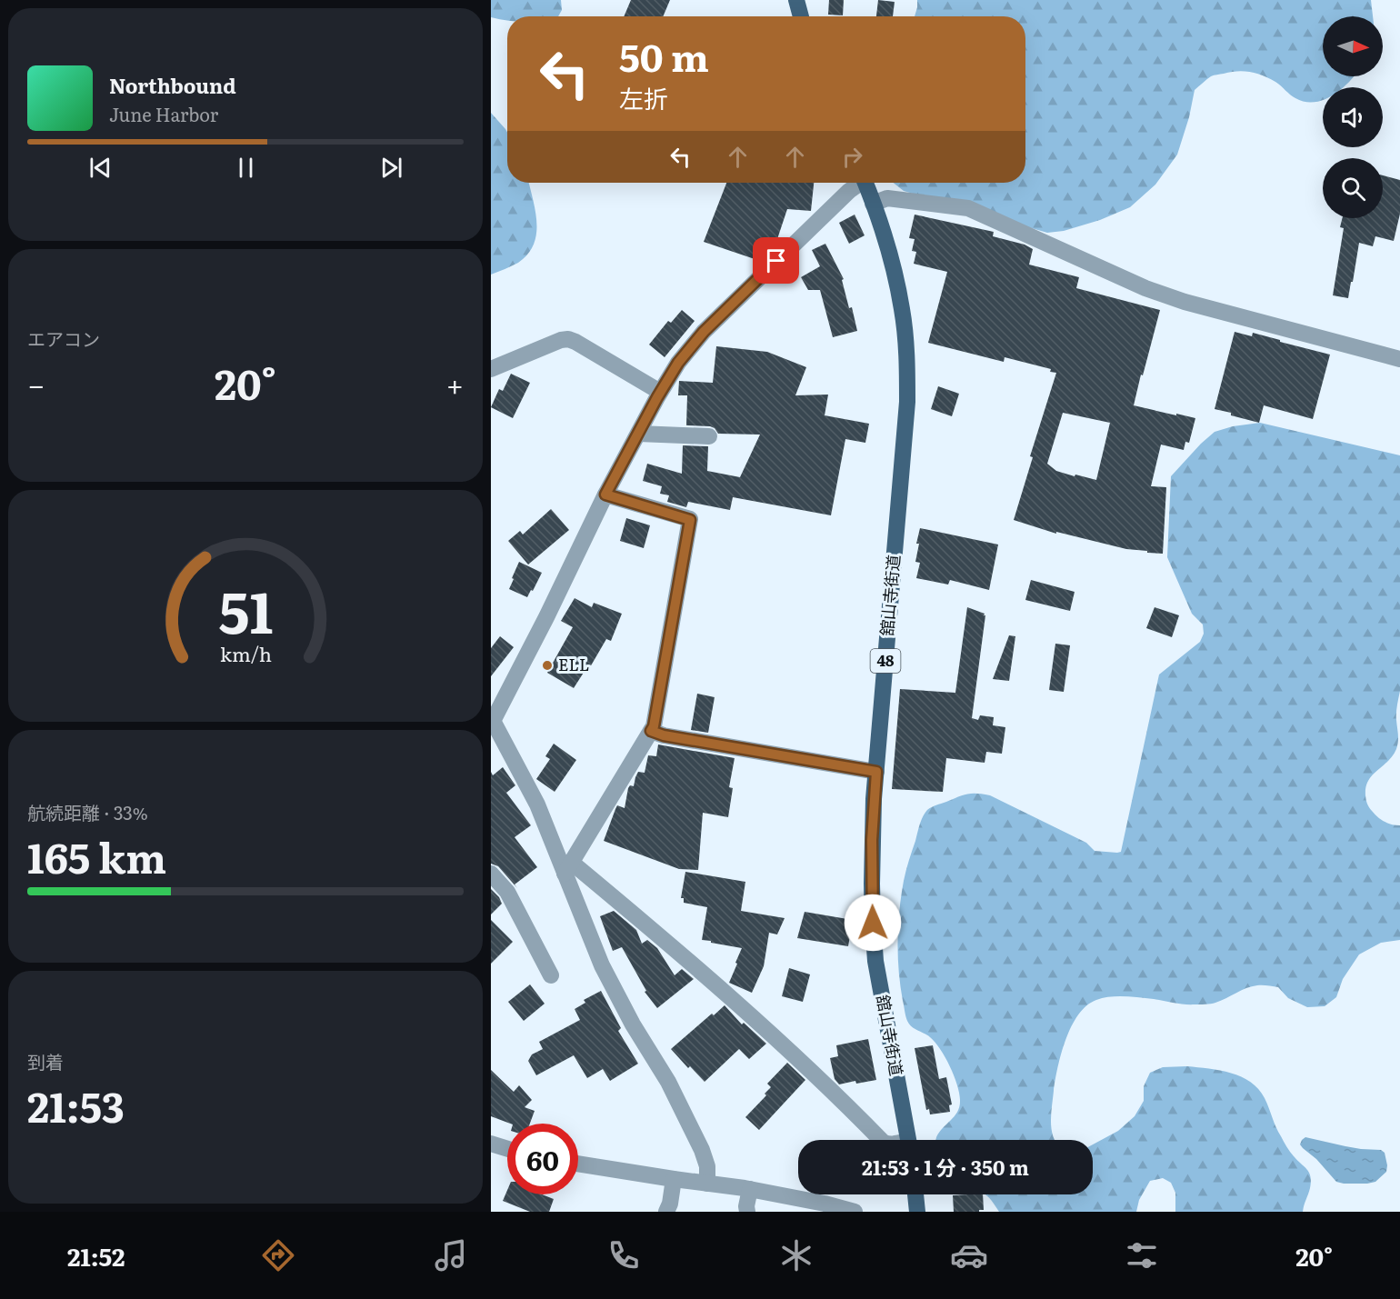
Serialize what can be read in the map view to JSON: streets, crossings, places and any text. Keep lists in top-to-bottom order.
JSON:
{
  "streets": {
    "main road": ["舘山寺街道", "48"]
  },
  "places": ["ELL"],
  "north": "right",
  "page": {
    "turn": ["50 m", "左折"],
    "song": ["Northbound", "June Harbor"],
    "tile": [
      "エアコン",
      ["航続距離 · 33%", "165 km"],
      ["到着", "21:53"]
    ],
    "heat": ["−", "20°", "+"],
    "limit": "60",
    "trip": "21:53 · 1 分 · 350 m",
    "tabs": ["21:52", "20°"],
    "gauge": ["51", "km/h"]
  }
}
